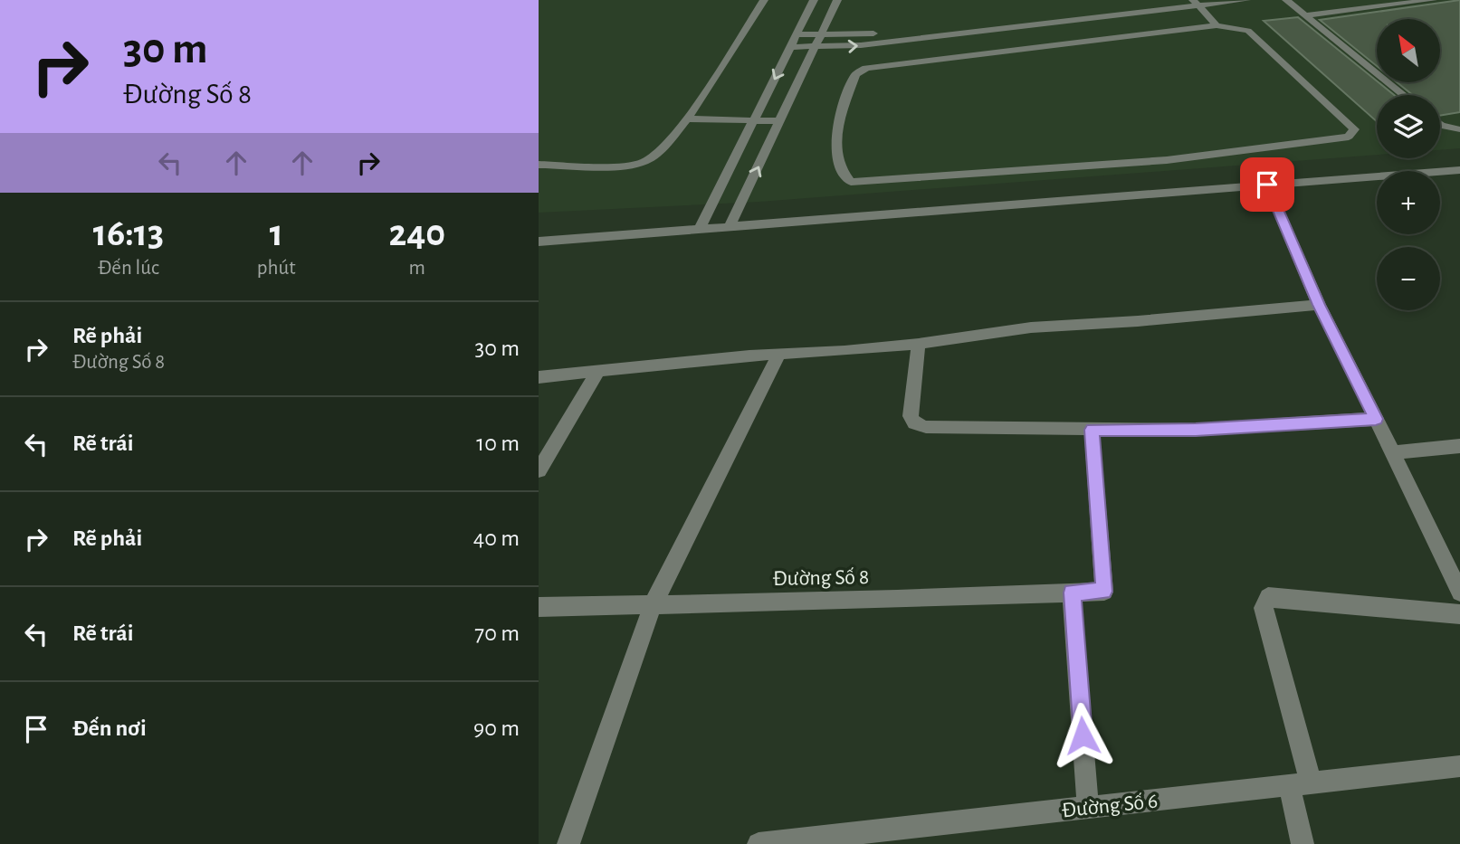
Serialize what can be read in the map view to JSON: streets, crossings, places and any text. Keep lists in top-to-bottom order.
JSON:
{
  "streets": {
    "street": ["Đường Số 8", "Đường Số 6"]
  },
  "north": "top left",
  "page": {
    "turn": ["30 m", "Đường Số 8"],
    "map_buttons": ["+", "−"],
    "eta": [
      "16:13",
      "Đến lúc",
      "1",
      "phút",
      "240",
      "m"
    ],
    "list": [
      {
        "name": "Rẽ phải",
        "note": "Đường Số 8",
        "value": "30 m"
      },
      {
        "name": "Rẽ trái",
        "value": "10 m"
      },
      {
        "name": "Rẽ phải",
        "value": "40 m"
      },
      {
        "name": "Rẽ trái",
        "value": "70 m"
      },
      {
        "name": "Đến nơi",
        "value": "90 m"
      }
    ]
  }
}
